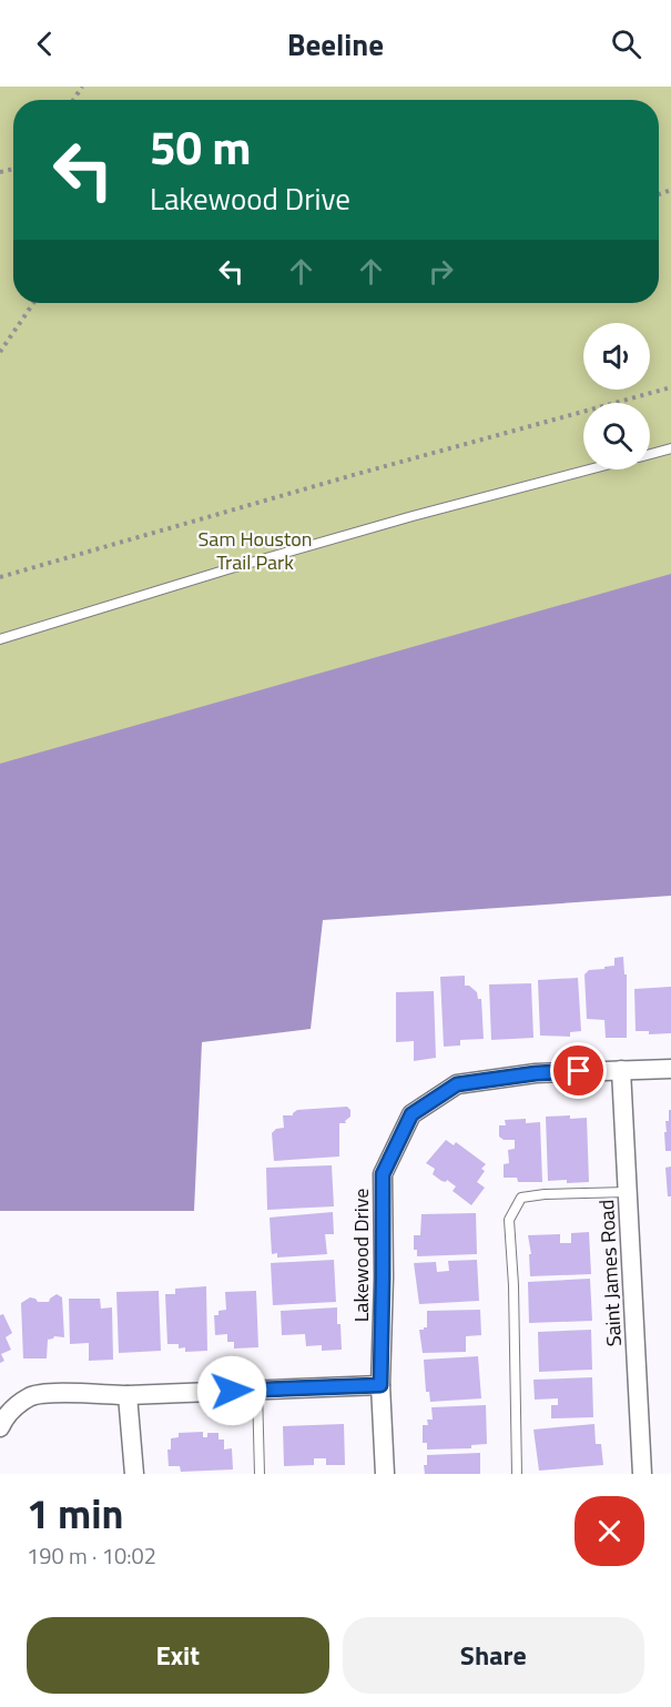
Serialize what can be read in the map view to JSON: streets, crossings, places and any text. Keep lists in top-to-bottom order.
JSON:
{
  "streets": {
    "street": ["Lakewood Drive", "Saint James Road"]
  },
  "crossings": [
    ["Lakewood Drive", "Saint James Road"]
  ],
  "parks": ["Sam Houston Trail Park"],
  "page": {
    "header": "Beeline",
    "turn": ["50 m", "Lakewood Drive"],
    "heading": ["1 min", "190 m · 10:02"],
    "buttons": ["Exit", "Share"]
  }
}
